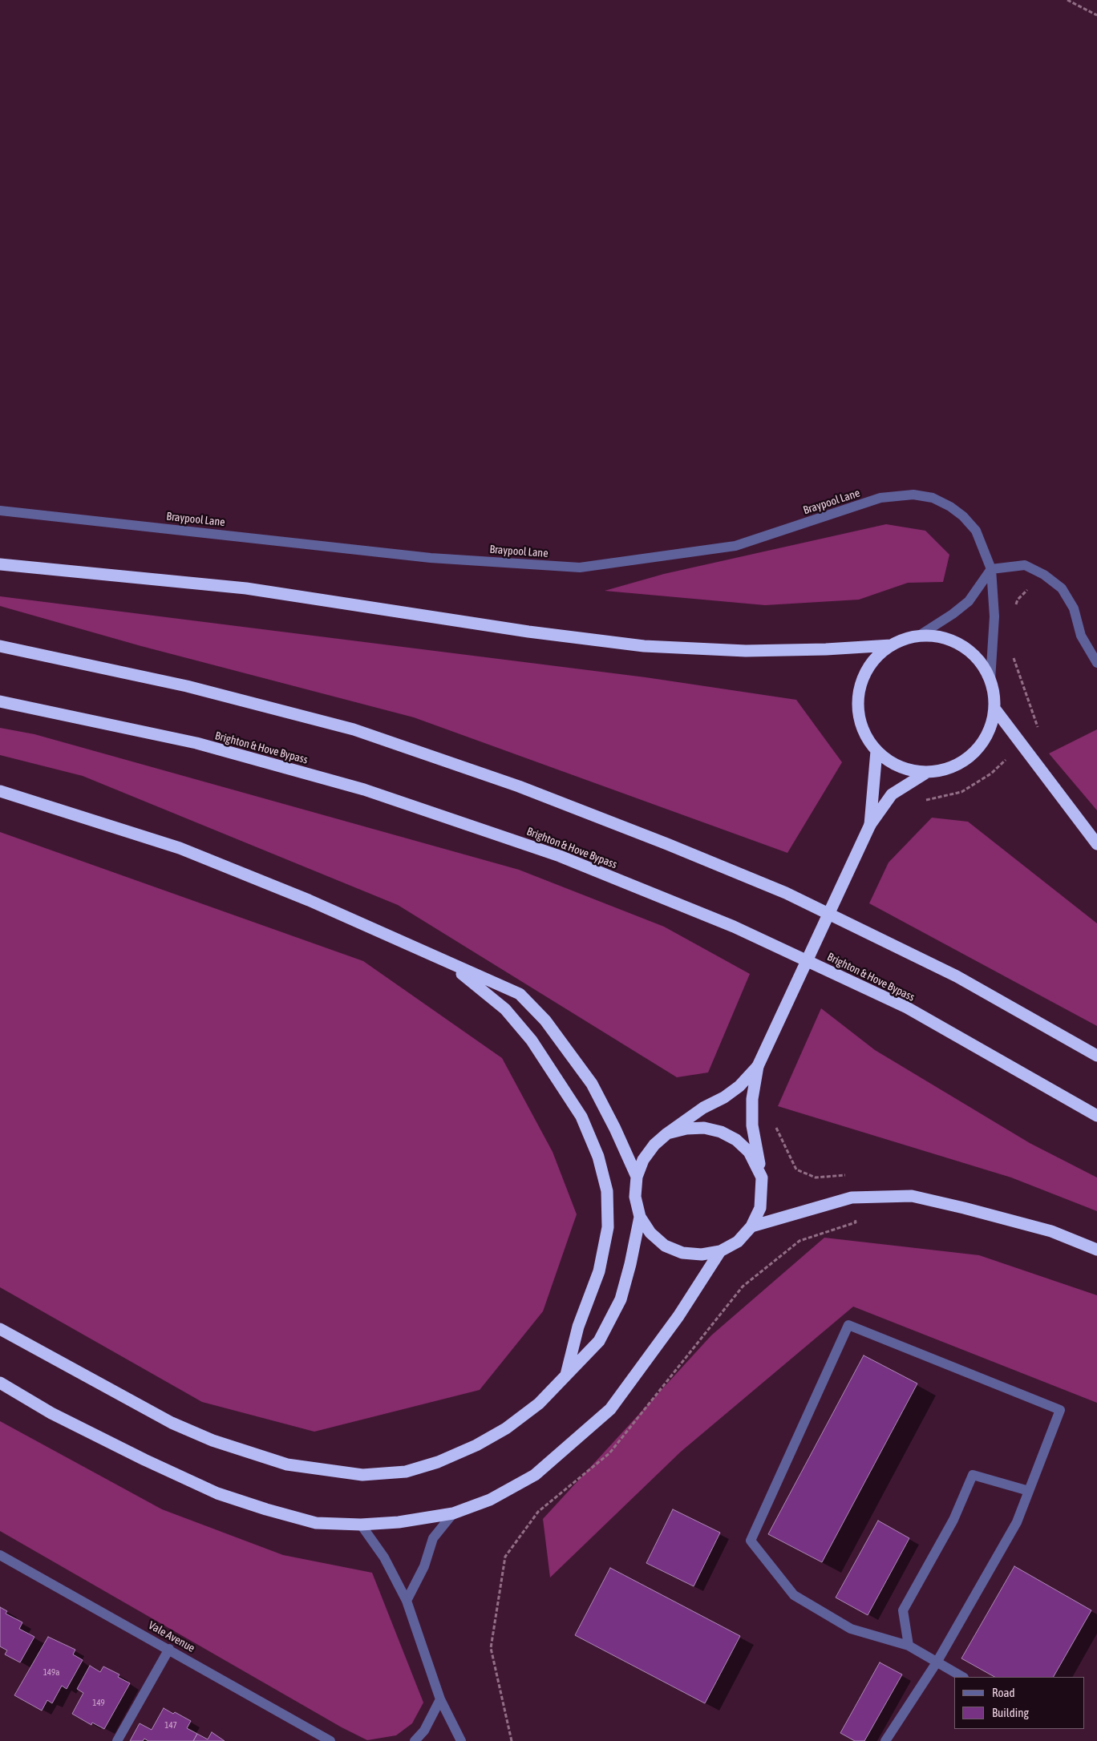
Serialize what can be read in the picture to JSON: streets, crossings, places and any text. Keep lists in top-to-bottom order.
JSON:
{
  "streets": {
    "highway": ["Brighton & Hove Bypass"],
    "street": ["Braypool Lane", "Vale Avenue"]
  },
  "house_numbers": ["149a", "149", "147"],
  "legend": ["Road", "Building"]
}
